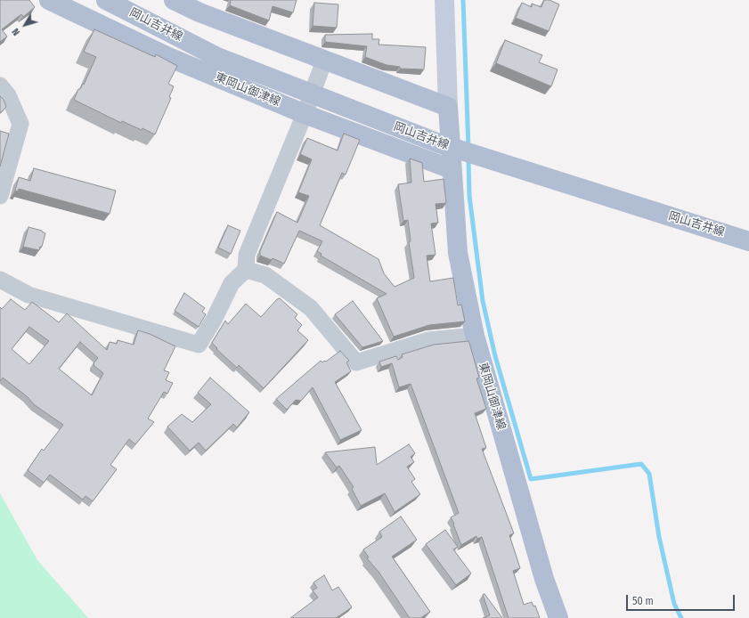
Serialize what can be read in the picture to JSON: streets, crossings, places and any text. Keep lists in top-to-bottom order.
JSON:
{
  "streets": {
    "main road": ["岡山吉井線", "東岡山御津線"]
  },
  "scale_bar": "50 m",
  "north": "bottom left"
}
